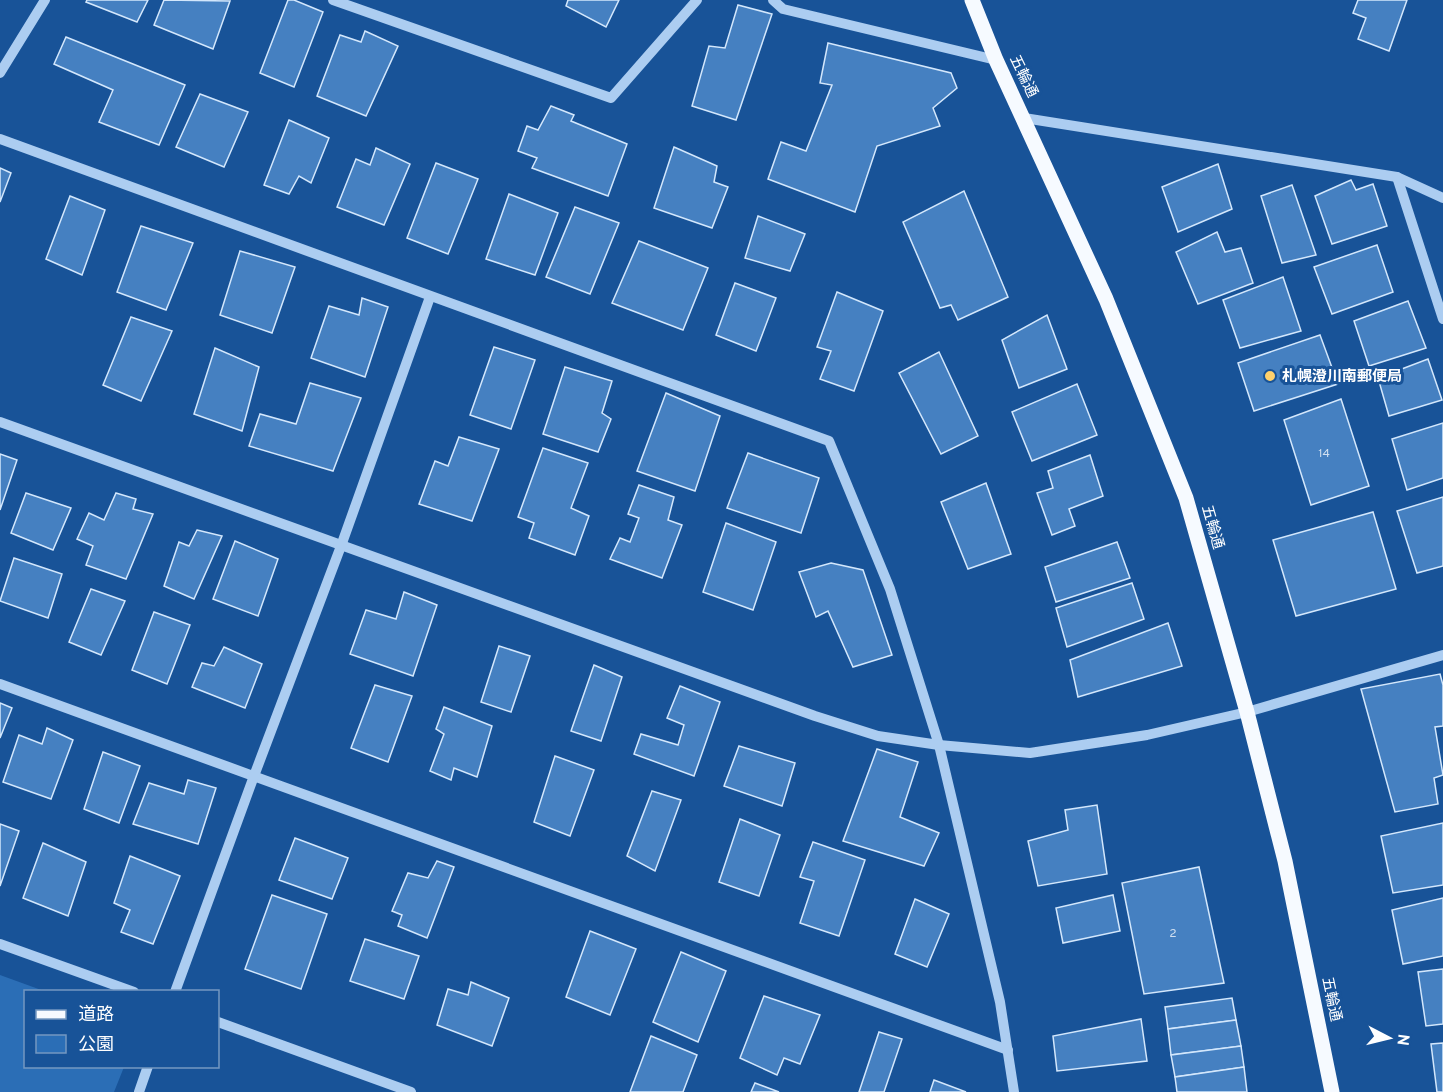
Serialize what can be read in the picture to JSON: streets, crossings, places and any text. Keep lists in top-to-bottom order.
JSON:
{
  "streets": {
    "main road": ["五輪通"]
  },
  "places": ["札幌澄川南郵便局"],
  "house_numbers": ["14", "2"],
  "legend": ["道路", "公園"],
  "north": "right"
}
